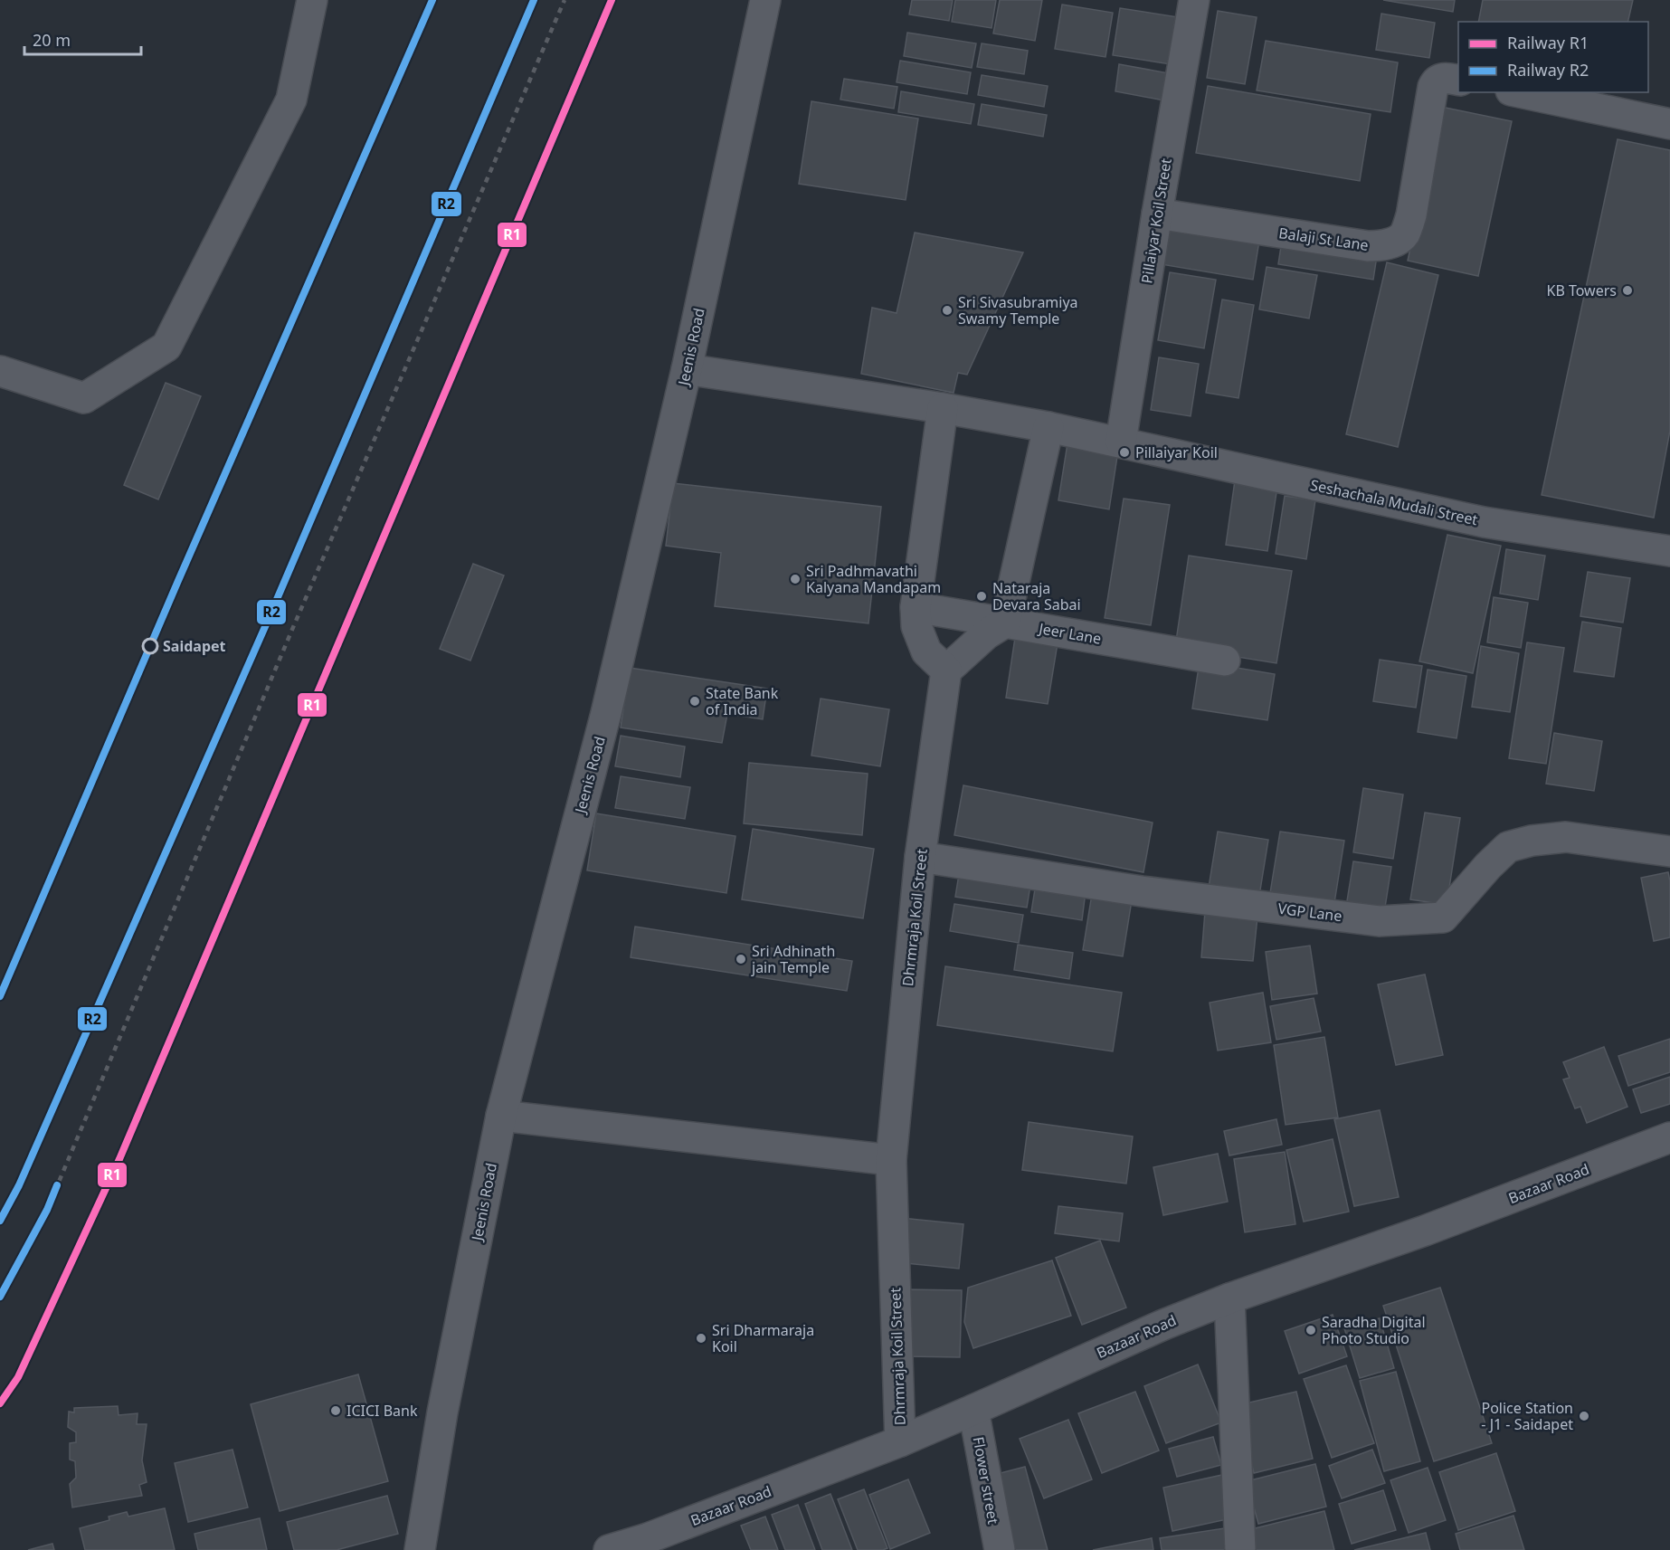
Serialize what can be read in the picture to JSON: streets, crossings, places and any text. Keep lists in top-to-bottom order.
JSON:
{
  "streets": {
    "street": [
      "Pillaiyar Koil Street",
      "Balaji St Lane",
      "Jeenis Road",
      "Seshachala Mudali Street",
      "Jeer Lane",
      "VGP Lane",
      "Dhrmraja Koil Street",
      "Bazaar Road",
      "Flower street"
    ]
  },
  "crossings": [
    ["Pillaiyar Koil Street", "Balaji St Lane"],
    ["Pillaiyar Koil Street", "Seshachala Mudali Street"],
    ["Jeenis Road", "Seshachala Mudali Street"],
    ["VGP Lane", "Dhrmraja Koil Street"],
    ["Dhrmraja Koil Street", "Bazaar Road"],
    ["Bazaar Road", "Flower street"]
  ],
  "places": [
    "KB Towers",
    "Sri Sivasubramiya Swamy Temple",
    "Pillaiyar Koil",
    "Sri Padhmavathi Kalyana Mandapam",
    "Nataraja Devara Sabai",
    "Saidapet",
    "State Bank of India",
    "Sri Adhinath jain Temple",
    "Saradha Digital Photo Studio",
    "Sri Dharmaraja Koil",
    "ICICI Bank",
    "Police Station - J1 - Saidapet"
  ],
  "lines": ["rail line R1", "rail line R2"],
  "legend": ["Railway R1", "Railway R2"],
  "scale_bar": "20 m"
}
